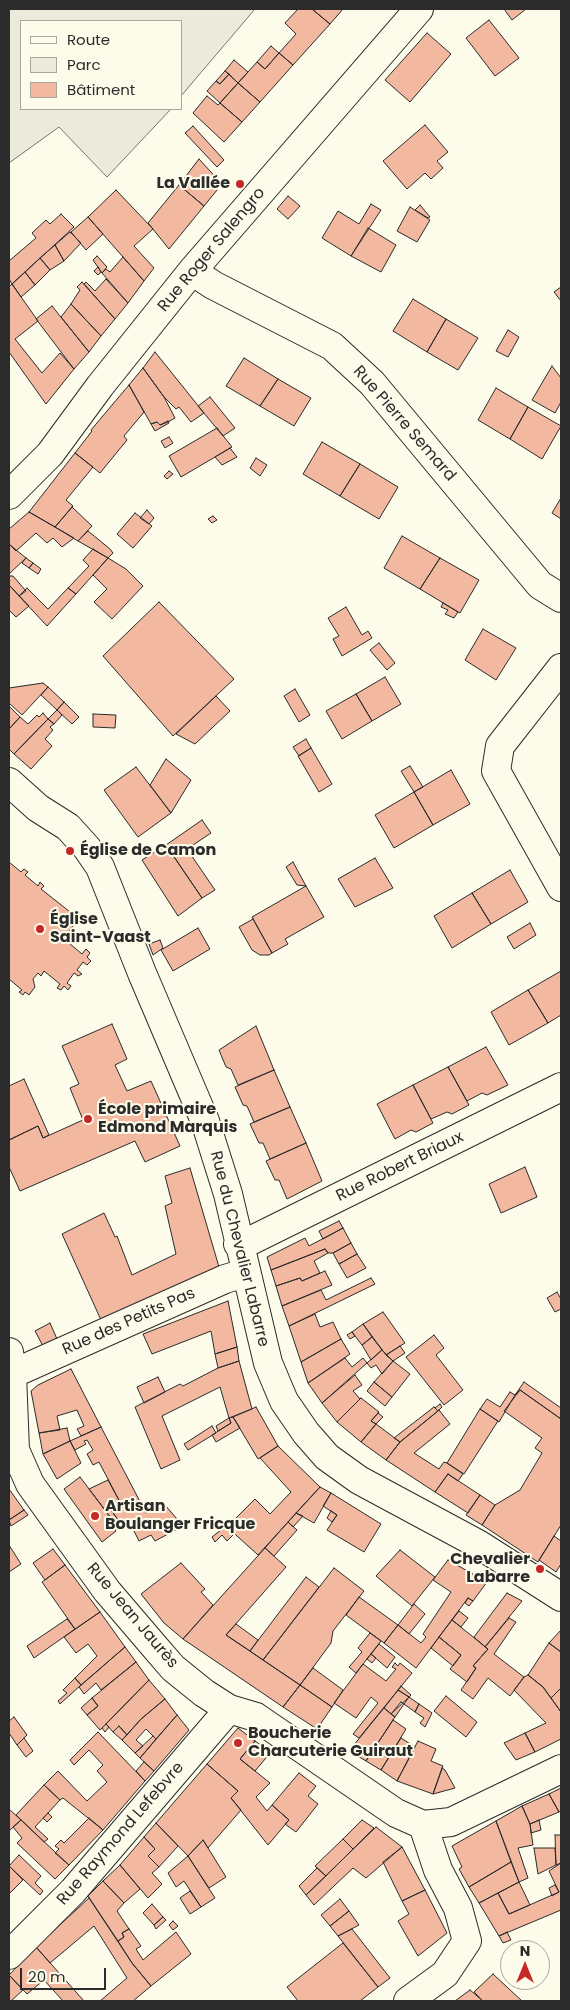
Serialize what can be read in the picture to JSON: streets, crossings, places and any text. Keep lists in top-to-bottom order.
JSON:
{
  "streets": {
    "street": [
      "Rue Roger Salengro",
      "Rue Pierre Semard",
      "Rue Robert Briaux",
      "Rue du Chevalier Labarre",
      "Rue des Petits Pas",
      "Rue Jean Jaurès",
      "Rue Raymond Lefebvre"
    ]
  },
  "crossings": [
    ["Rue Roger Salengro", "Rue Pierre Semard"],
    ["Rue Robert Briaux", "Rue du Chevalier Labarre"],
    ["Rue du Chevalier Labarre", "Rue des Petits Pas"],
    ["Rue des Petits Pas", "Rue Jean Jaurès"],
    ["Rue Jean Jaurès", "Rue Raymond Lefebvre"]
  ],
  "places": [
    "La Vallée",
    "Église de Camon",
    "Église Saint-Vaast",
    "École primaire Edmond Marquis",
    "Artisan Boulanger Fricque",
    "Chevalier Labarre",
    "Boucherie Charcuterie Guiraut"
  ],
  "legend": ["Route", "Parc", "Bâtiment"],
  "scale_bar": "20 m",
  "north": "top"
}
